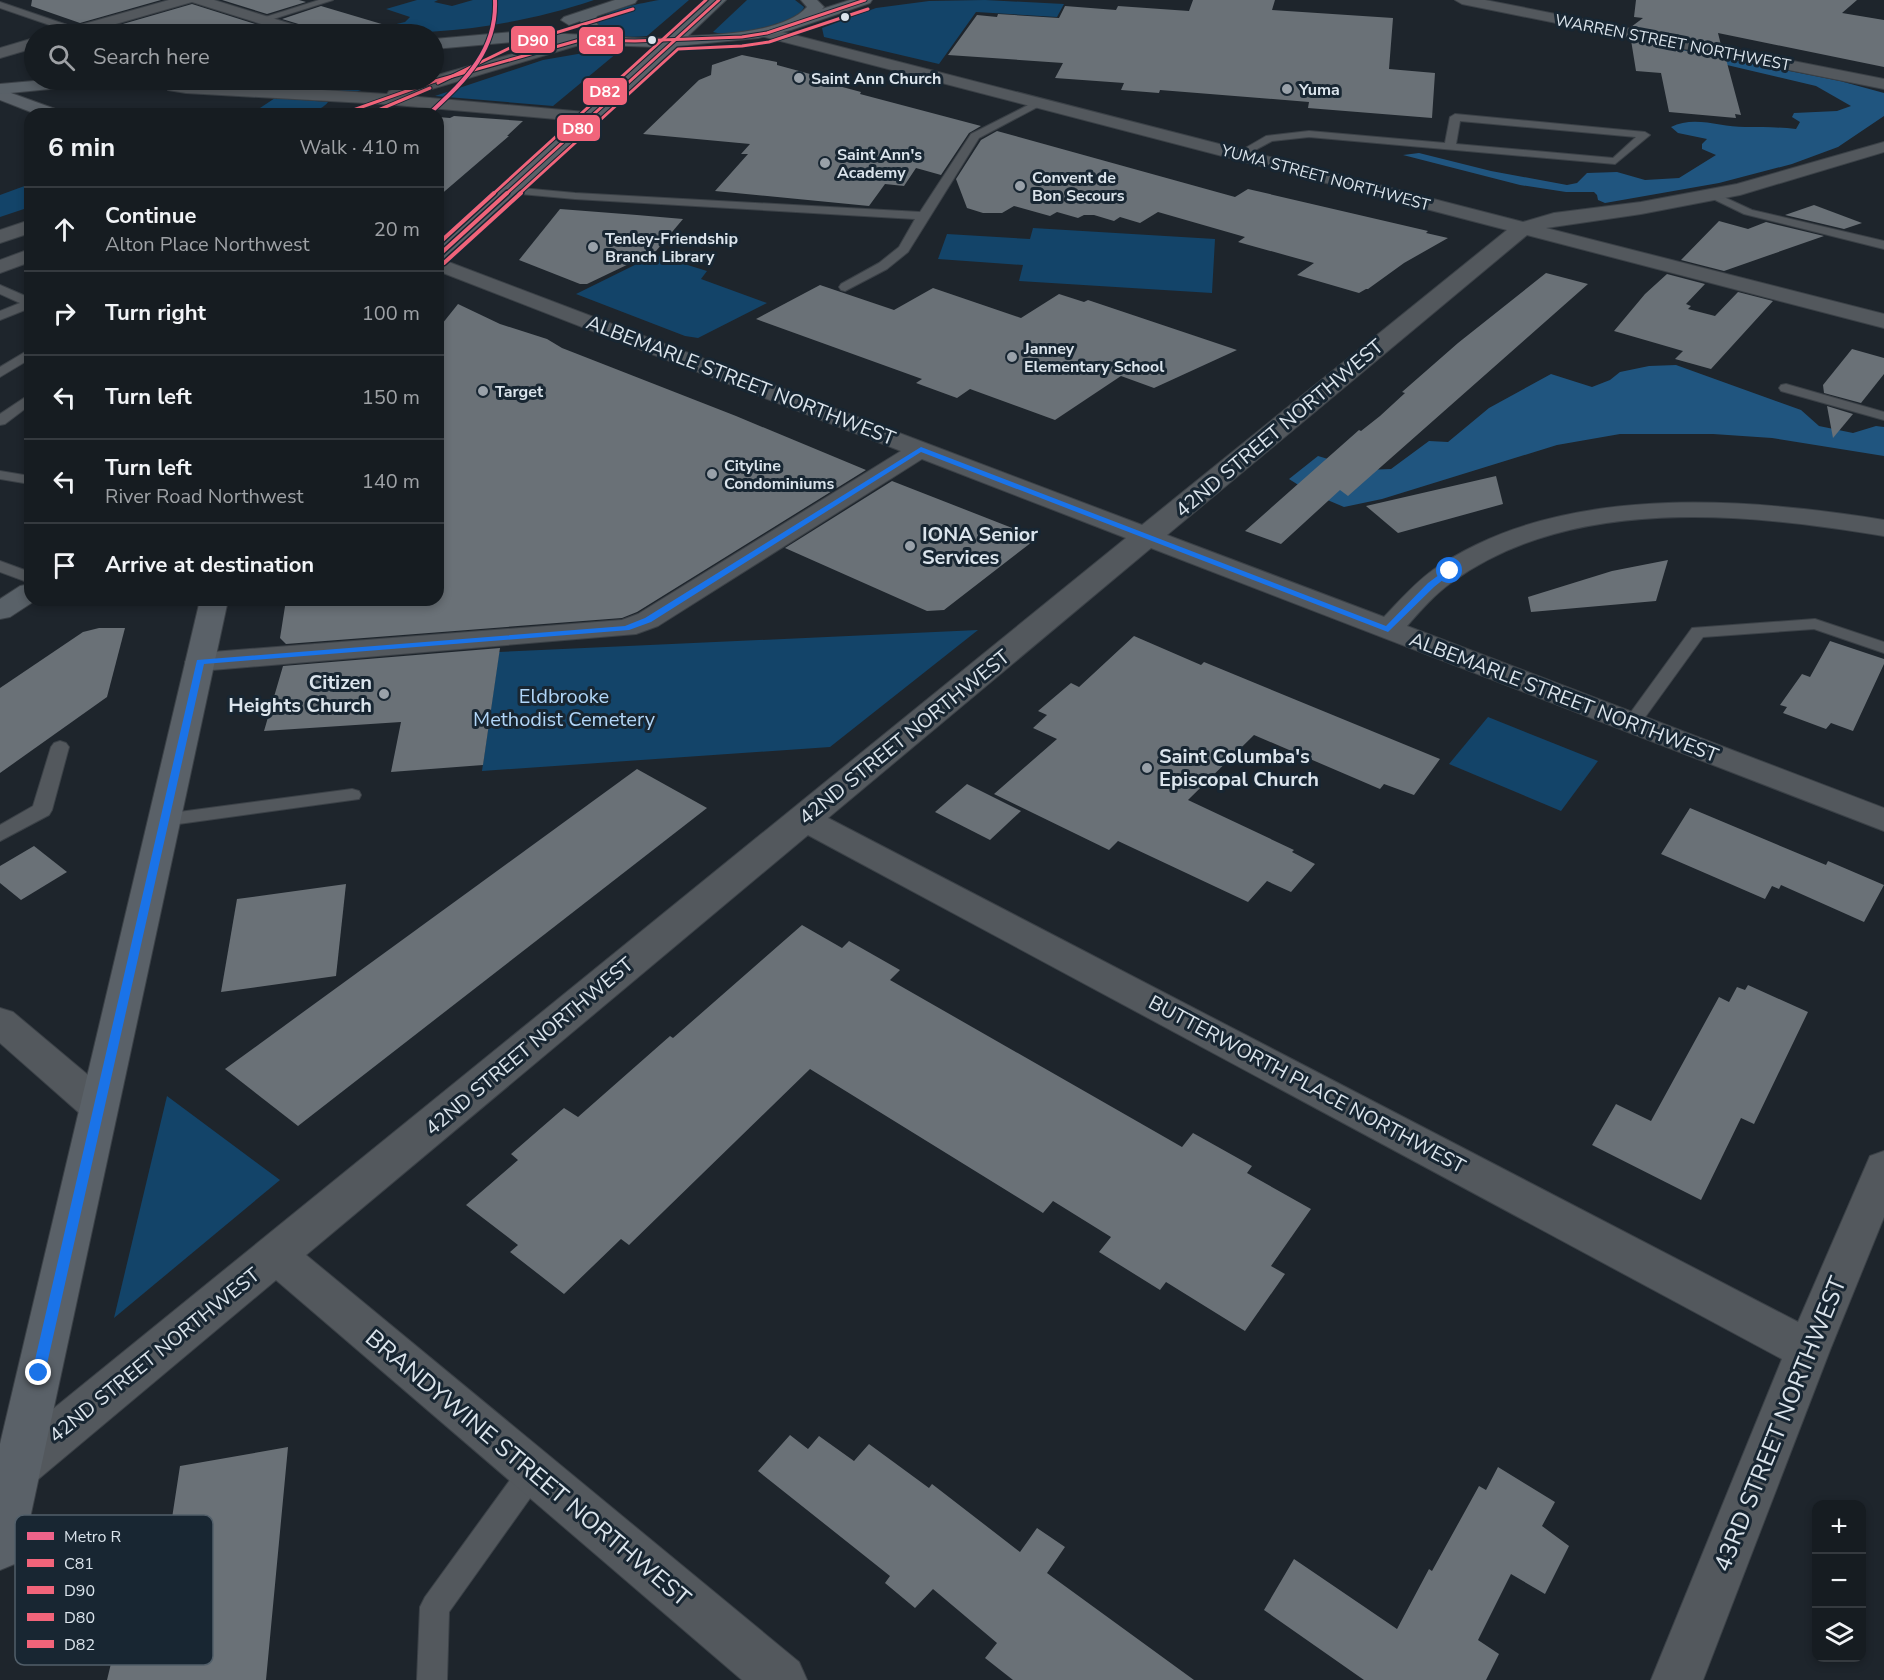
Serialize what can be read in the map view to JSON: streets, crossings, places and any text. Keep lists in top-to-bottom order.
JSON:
{
  "streets": {
    "street": [
      "WARREN STREET NORTHWEST",
      "YUMA STREET NORTHWEST",
      "ALBEMARLE STREET NORTHWEST",
      "42ND STREET NORTHWEST",
      "BUTTERWORTH PLACE NORTHWEST",
      "43RD STREET NORTHWEST",
      "BRANDYWINE STREET NORTHWEST"
    ]
  },
  "crossings": [
    ["YUMA STREET NORTHWEST", "42ND STREET NORTHWEST"],
    ["ALBEMARLE STREET NORTHWEST", "42ND STREET NORTHWEST"],
    ["42ND STREET NORTHWEST", "BUTTERWORTH PLACE NORTHWEST"],
    ["42ND STREET NORTHWEST", "BRANDYWINE STREET NORTHWEST"],
    ["BUTTERWORTH PLACE NORTHWEST", "43RD STREET NORTHWEST"]
  ],
  "parks": ["Eldbrooke Methodist Cemetery"],
  "places": [
    "Saint Ann Church",
    "Yuma",
    "Saint Ann's Academy",
    "Convent de Bon Secours",
    "Tenley-Friendship Branch Library",
    "Janney Elementary School",
    "Target",
    "Cityline Condominiums",
    "IONA Senior Services",
    "Citizen Heights Church",
    "Saint Columba's Episcopal Church"
  ],
  "lines": [
    "metro line R",
    "transit line C81",
    "transit line D80",
    "transit line D82",
    "transit line D90"
  ],
  "legend": [
    "Metro R",
    "C81",
    "D90",
    "D80",
    "D82"
  ],
  "page": {
    "search": "Search here",
    "heading": ["6 min", "Walk · 410 m"],
    "list": [
      ["Continue", "Alton Place Northwest", "20 m"],
      ["Turn right", "100 m"],
      ["Turn left", "150 m"],
      ["Turn left", "River Road Northwest", "140 m"],
      "Arrive at destination"
    ],
    "map_buttons": ["+", "−"]
  }
}
